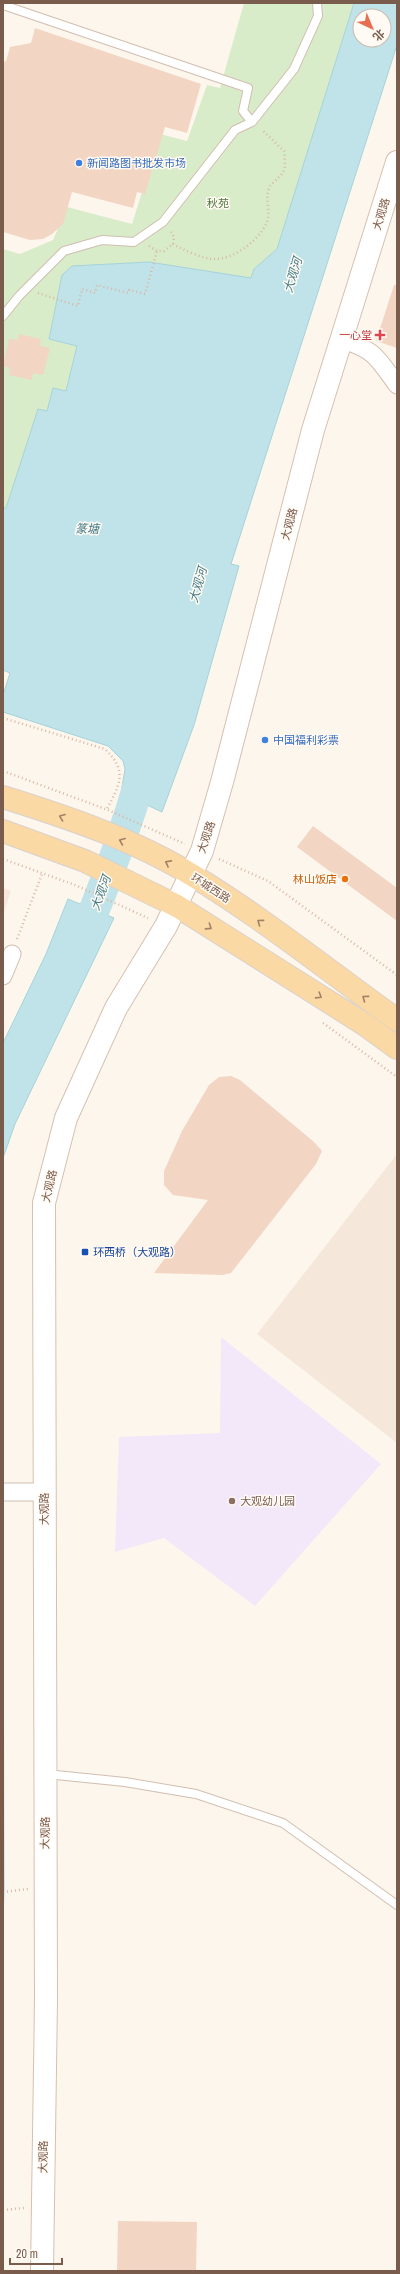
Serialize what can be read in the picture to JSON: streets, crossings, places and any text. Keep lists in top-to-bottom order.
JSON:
{
  "streets": {
    "main road": ["大观路", "环城西路"]
  },
  "crossings": [
    ["大观路", "环城西路"]
  ],
  "water": ["大观河", "篆塘"],
  "parks": ["秋苑"],
  "places": {
    "other": [
      "新闻路图书批发市场",
      "中国福利彩票",
      "林山饭店",
      "大观幼儿园"
    ],
    "health": ["一心堂"],
    "transit": ["环西桥（大观路）"]
  },
  "scale_bar": "20 m",
  "north": "bottom right"
}
